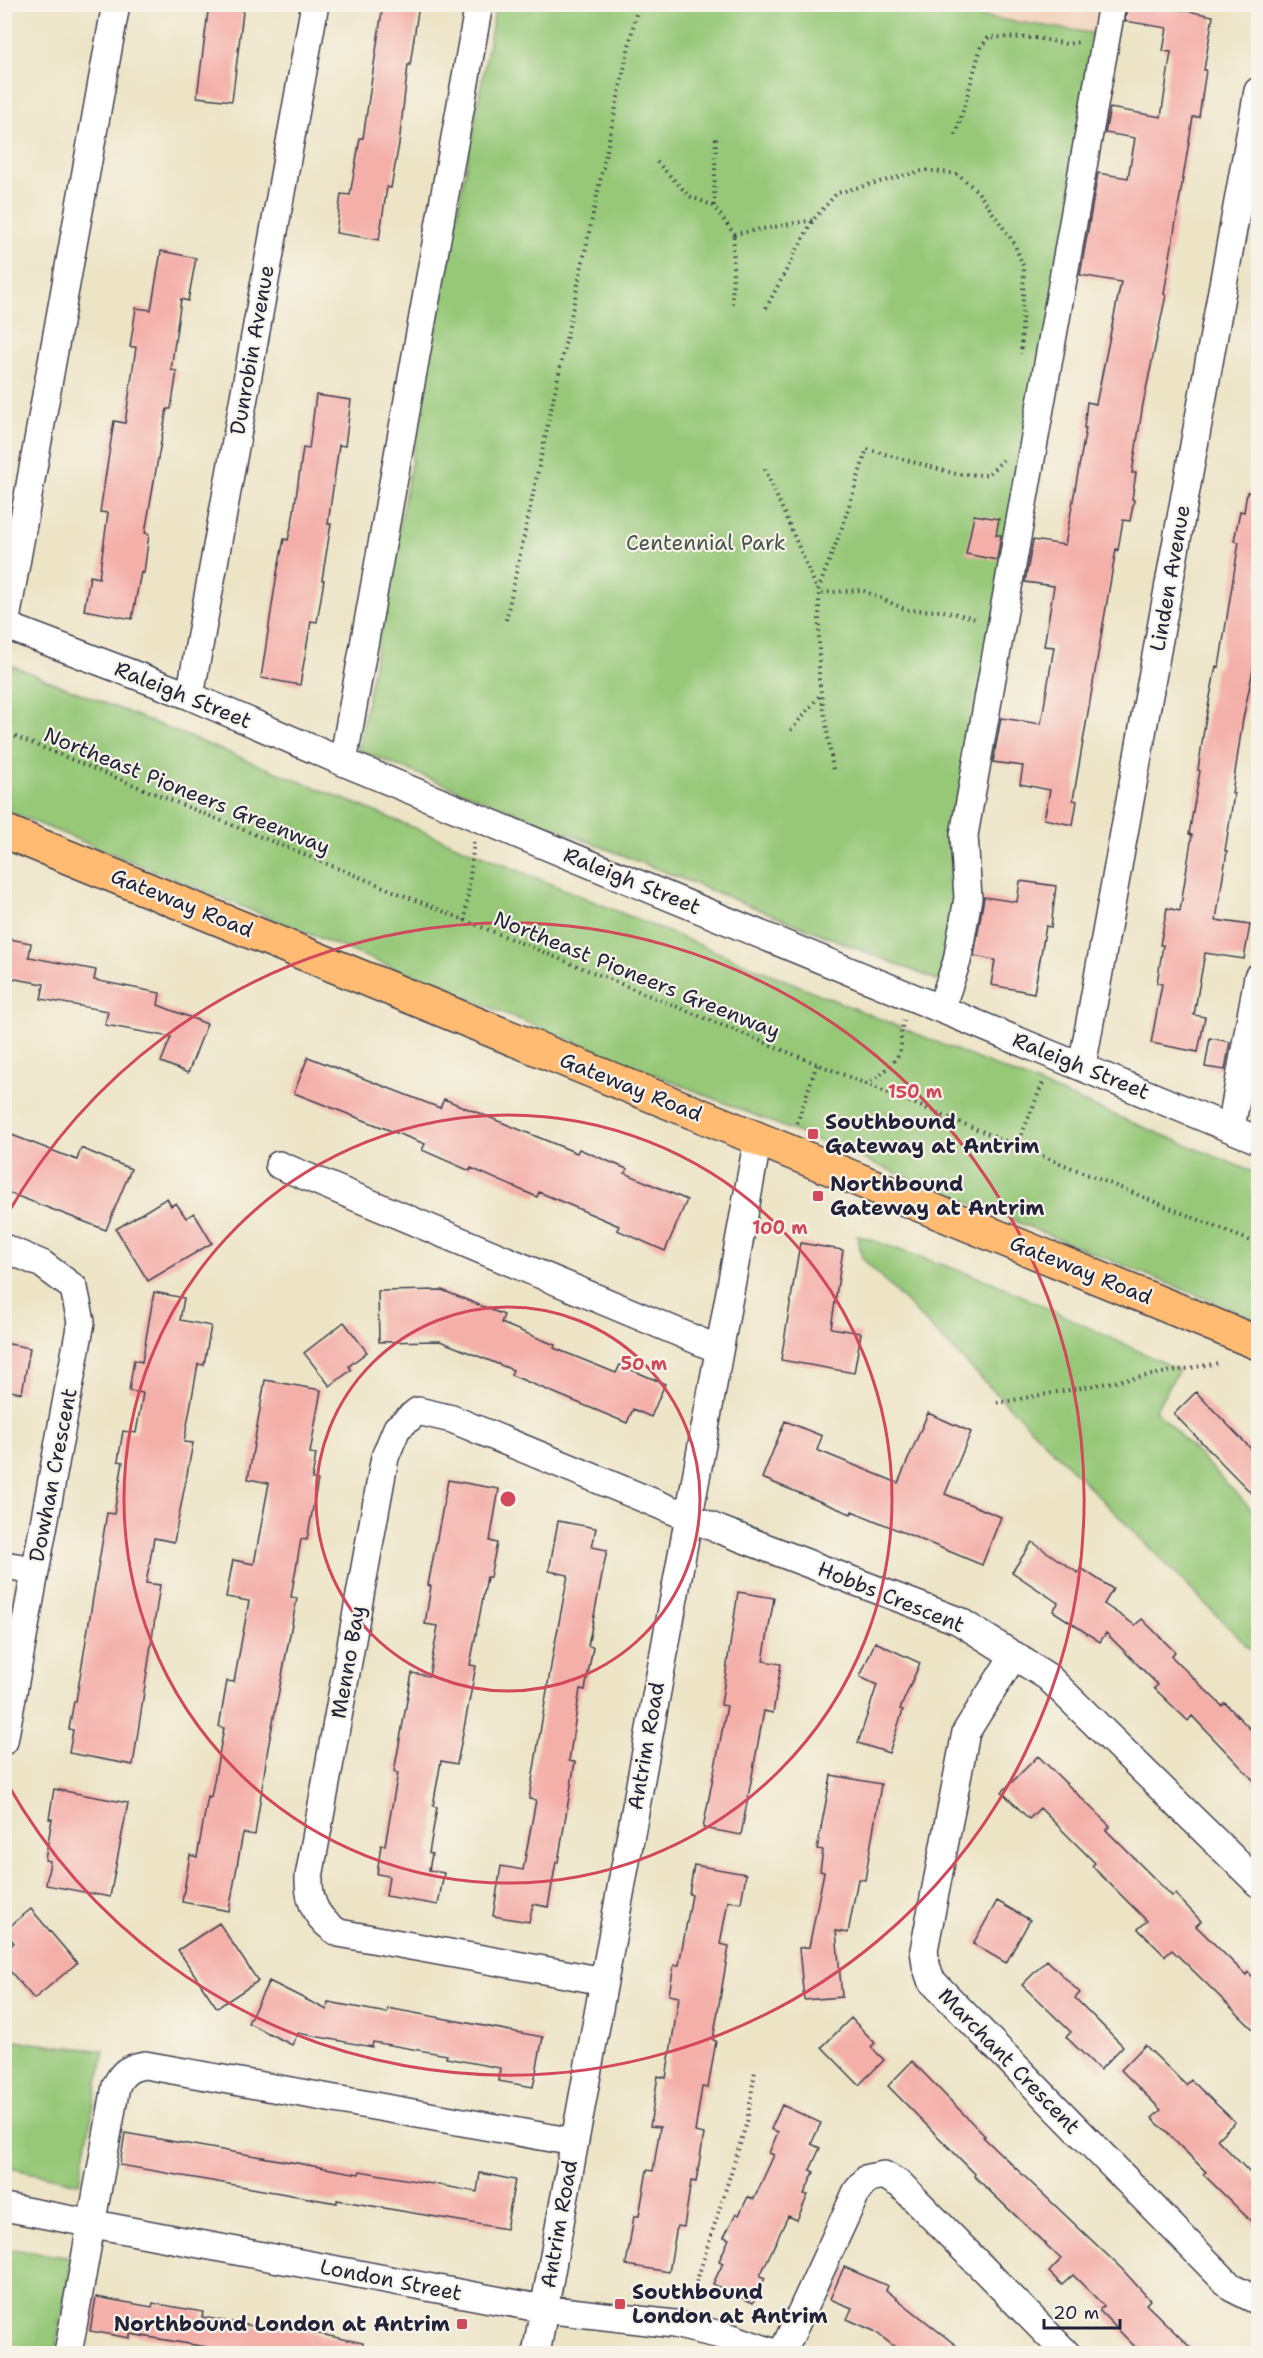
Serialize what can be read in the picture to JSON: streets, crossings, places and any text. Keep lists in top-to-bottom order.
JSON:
{
  "streets": {
    "main road": ["Gateway Road"],
    "street": [
      "Dunrobin Avenue",
      "Linden Avenue",
      "Raleigh Street",
      "Dowhan Crescent",
      "Hobbs Crescent",
      "Menno Bay",
      "Antrim Road",
      "Marchant Crescent",
      "London Street"
    ],
    "path": ["Northeast Pioneers Greenway"]
  },
  "crossings": [
    ["Dunrobin Avenue", "Raleigh Street"],
    ["Linden Avenue", "Raleigh Street"],
    ["Gateway Road", "Antrim Road"],
    ["Hobbs Crescent", "Menno Bay"],
    ["Hobbs Crescent", "Antrim Road"],
    ["Hobbs Crescent", "Marchant Crescent"],
    ["Menno Bay", "Antrim Road"],
    ["Antrim Road", "London Street"]
  ],
  "parks": ["Centennial Park"],
  "places": {
    "transit": [
      "Southbound Gateway at Antrim",
      "Northbound Gateway at Antrim",
      "Southbound London at Antrim",
      "Northbound London at Antrim"
    ]
  },
  "scale_bar": "20 m",
  "rings": ["150 m", "100 m", "50 m"]
}
